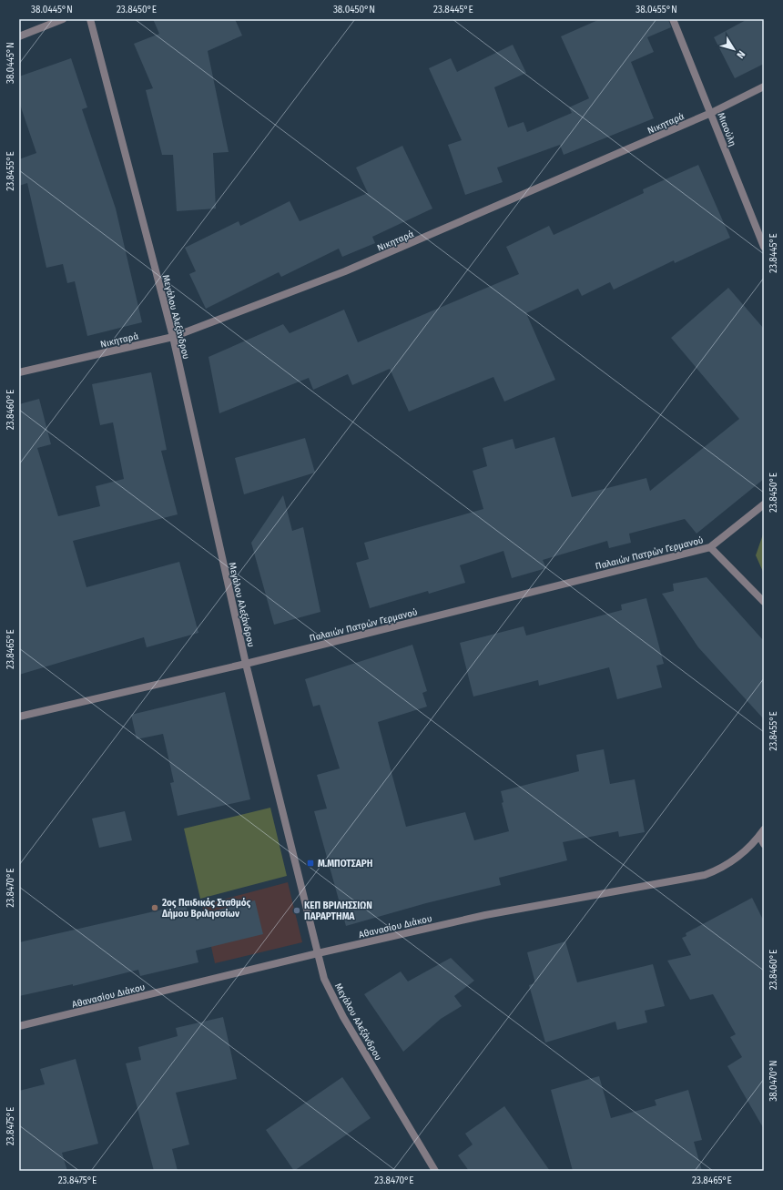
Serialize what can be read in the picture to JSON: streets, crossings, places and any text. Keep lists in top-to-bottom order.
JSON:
{
  "streets": {
    "street": [
      "Νικηταρά",
      "Μιαούλη",
      "Μεγάλου Αλεξάνδρου",
      "Παλαιών Πατρών Γερμανού",
      "Αθανασίου Διάκου"
    ]
  },
  "crossings": [
    ["Νικηταρά", "Μιαούλη"],
    ["Νικηταρά", "Μεγάλου Αλεξάνδρου"],
    ["Μεγάλου Αλεξάνδρου", "Παλαιών Πατρών Γερμανού"],
    ["Μεγάλου Αλεξάνδρου", "Αθανασίου Διάκου"]
  ],
  "places": {
    "transit": ["Μ.ΜΠΟΤΣΑΡΗ"],
    "other": ["2ος Παιδικός Σταθμός Δήμου Βριλησσίων", "ΚΕΠ ΒΡΙΛΗΣΣΙΩΝ ΠΑΡΑΡΤΗΜΑ"]
  },
  "north": "bottom right",
  "coordinates": [
    "38.0445°N",
    "23.8450°E",
    "38.0450°N",
    "23.8445°E",
    "38.0455°N",
    "23.8455°E",
    "23.8460°E",
    "23.8465°E",
    "23.8470°E",
    "38.0470°N",
    "23.8475°E"
  ]
}
